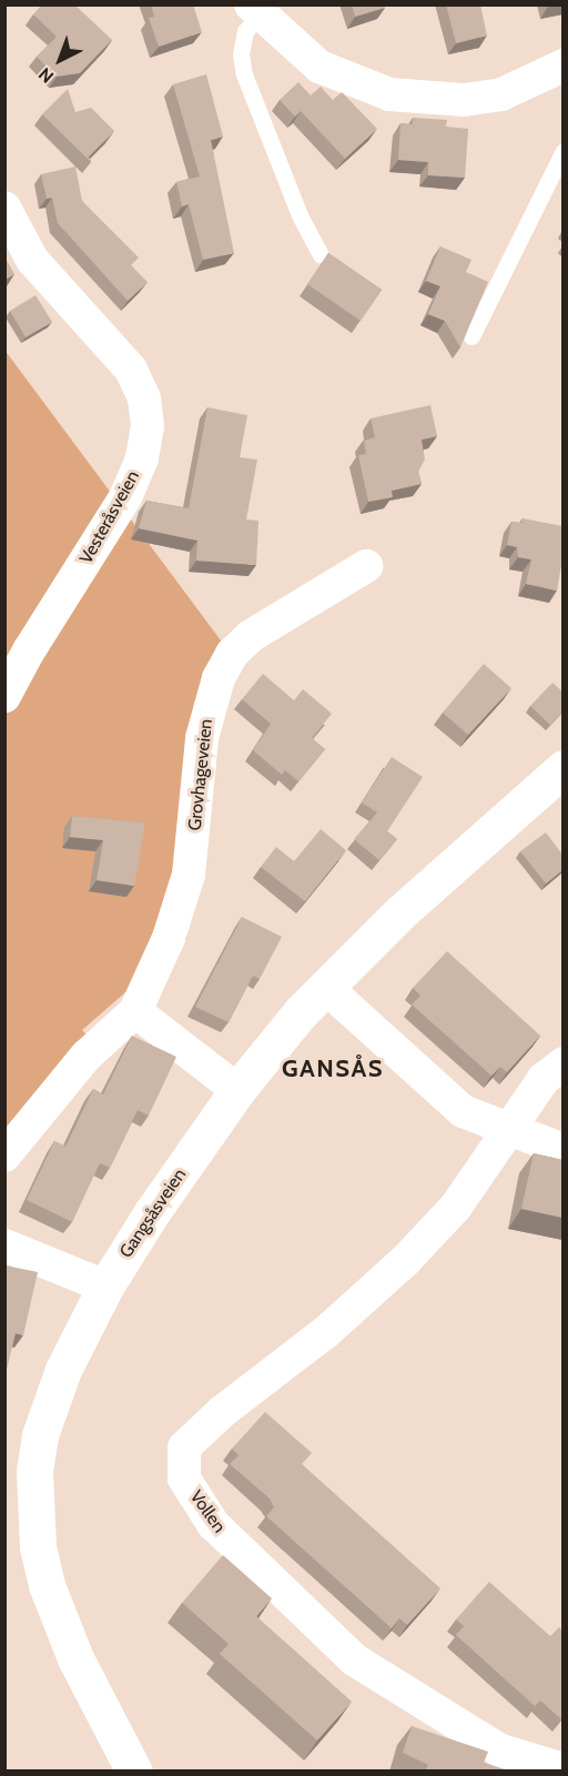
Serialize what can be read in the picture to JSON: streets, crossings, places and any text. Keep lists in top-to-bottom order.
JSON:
{
  "streets": {
    "street": [
      "Vesteråsveien",
      "Grovhageveien",
      "Gangsåsveien",
      "Vollen"
    ]
  },
  "districts": ["GANSÅS"],
  "north": "bottom left"
}
